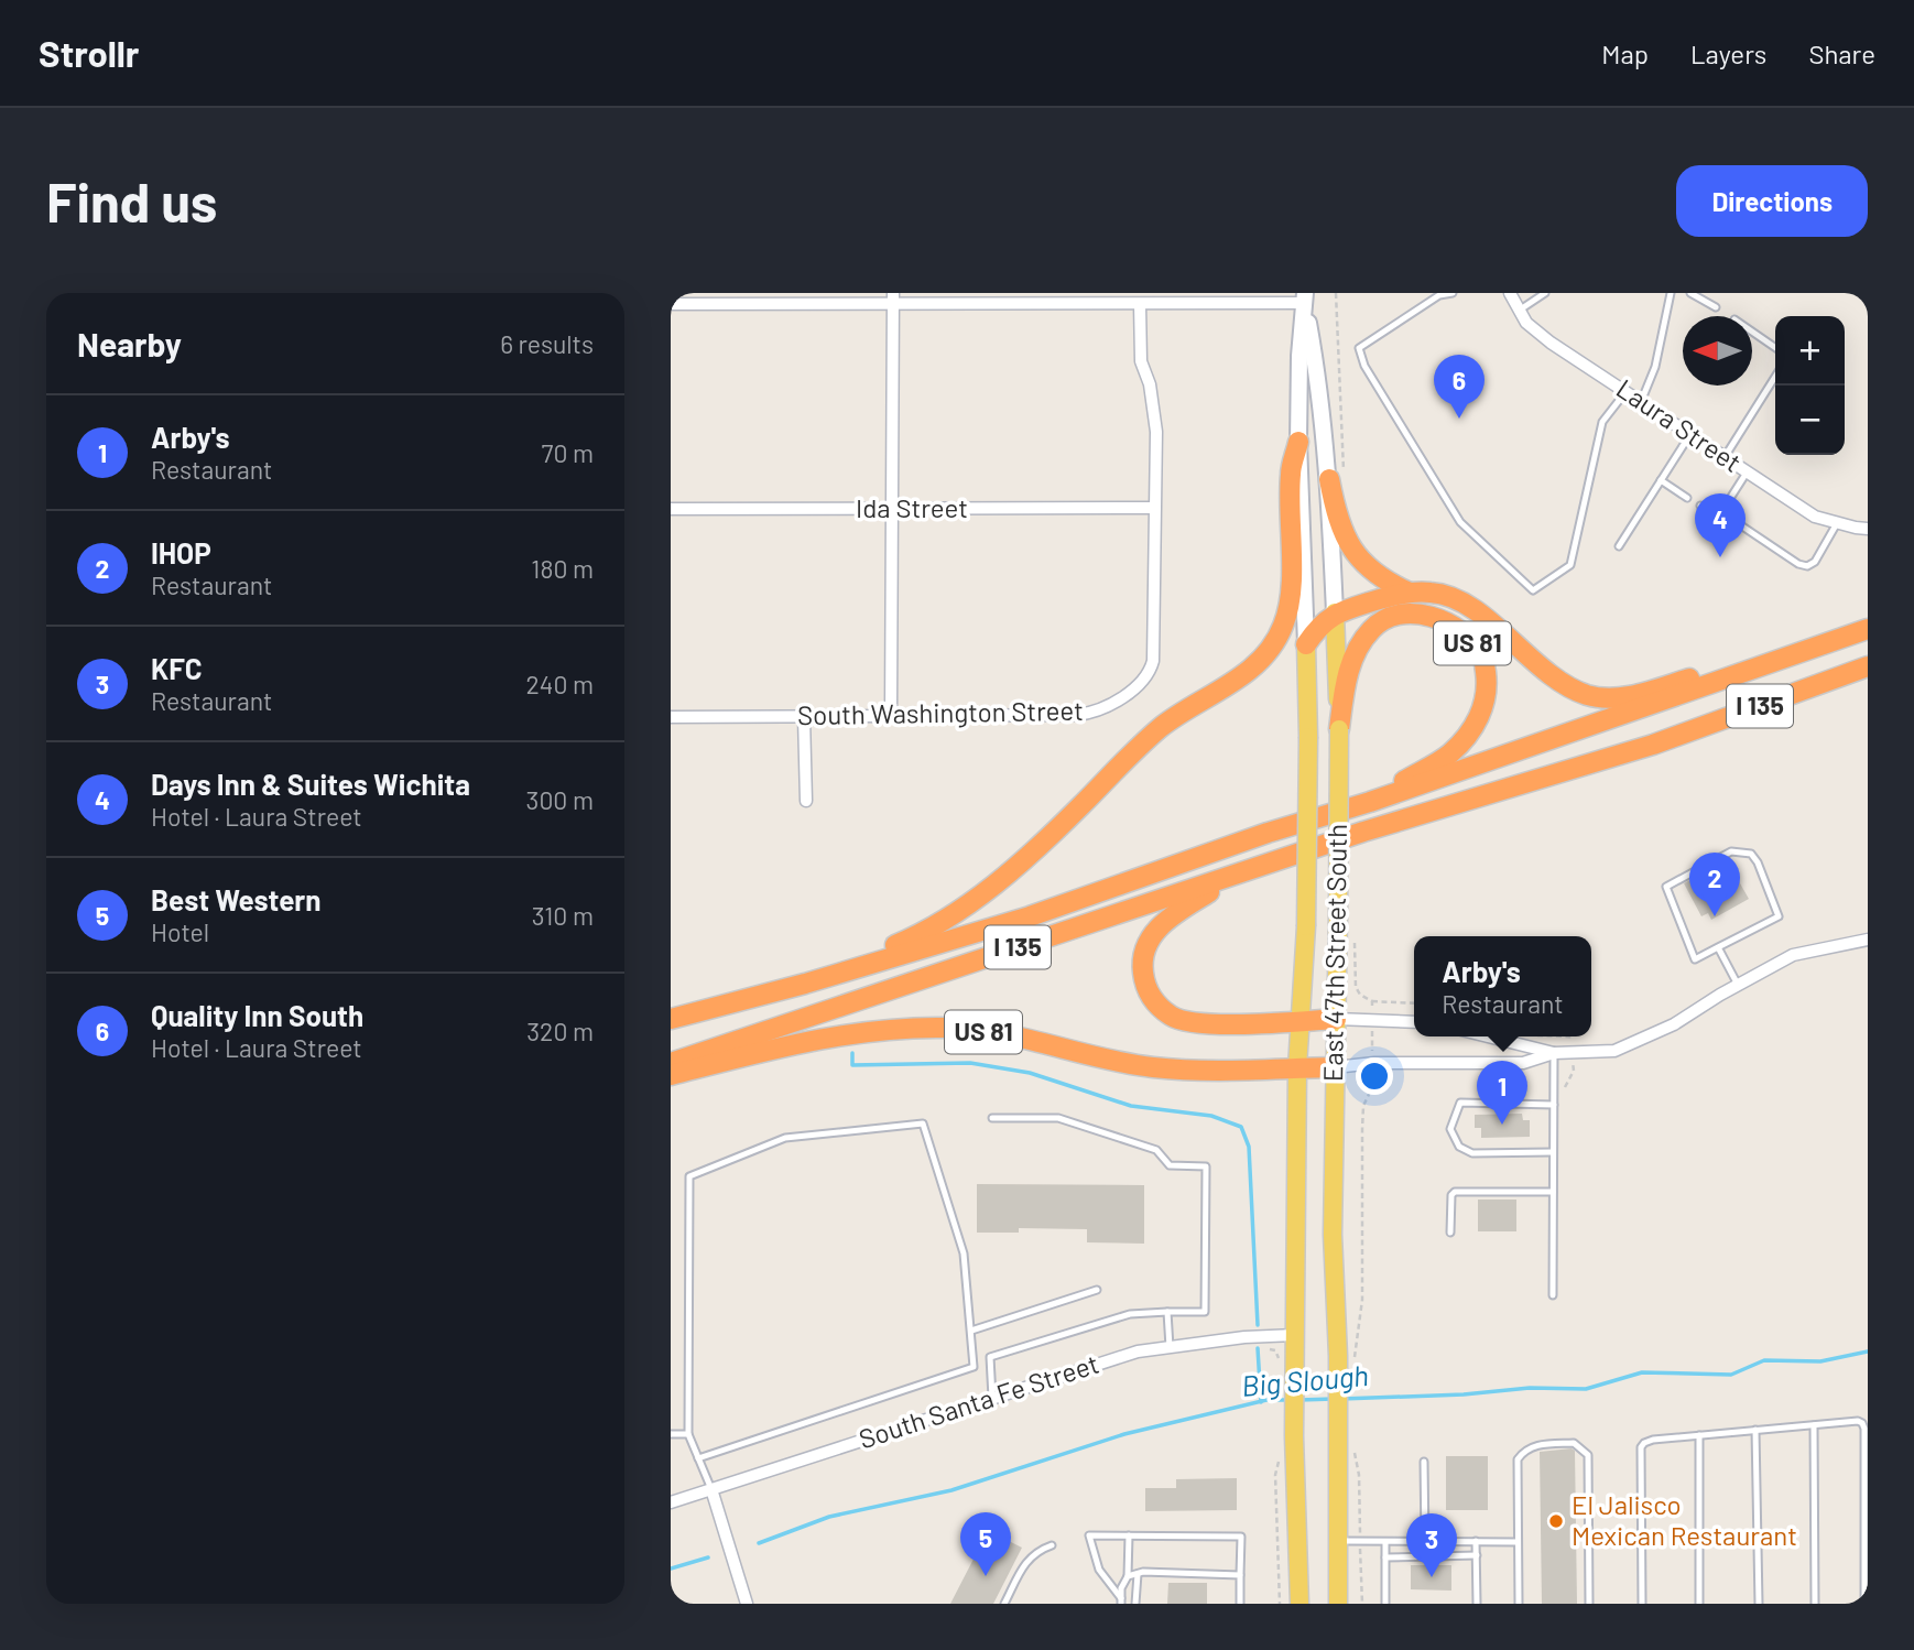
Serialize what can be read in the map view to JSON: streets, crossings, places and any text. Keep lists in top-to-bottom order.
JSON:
{
  "streets": {
    "highway": ["US 81", "I 135"],
    "main road": ["East 47th Street South"],
    "street": [
      "Laura Street",
      "Ida Street",
      "South Washington Street",
      "South Santa Fe Street"
    ]
  },
  "crossings": [
    ["Ida Street", "South Washington Street"],
    ["US 81", "I 135"],
    ["US 81", "East 47th Street South"],
    ["East 47th Street South", "South Santa Fe Street"]
  ],
  "water": ["Big Slough"],
  "places": ["El Jalisco Mexican Restaurant"],
  "north": "left",
  "page": {
    "header": "Strollr",
    "nav": ["Map", "Layers", "Share"],
    "buttons": "Directions",
    "title": "Find us",
    "heading": ["Nearby", "6 results"],
    "map_buttons": ["+", "−"],
    "pins": [
      "6",
      "4",
      "2",
      "1",
      "5",
      "3"
    ],
    "list": [
      {
        "mark": "1",
        "name": "Arby's",
        "note": "Restaurant",
        "value": "70 m"
      },
      {
        "mark": "2",
        "name": "IHOP",
        "note": "Restaurant",
        "value": "180 m"
      },
      {
        "mark": "3",
        "name": "KFC",
        "note": "Restaurant",
        "value": "240 m"
      },
      {
        "mark": "4",
        "name": "Days Inn & Suites Wichita",
        "note": "Hotel · Laura Street",
        "value": "300 m"
      },
      {
        "mark": "5",
        "name": "Best Western",
        "note": "Hotel",
        "value": "310 m"
      },
      {
        "mark": "6",
        "name": "Quality Inn South",
        "note": "Hotel · Laura Street",
        "value": "320 m"
      }
    ],
    "popup": ["Arby's", "Restaurant"]
  }
}
